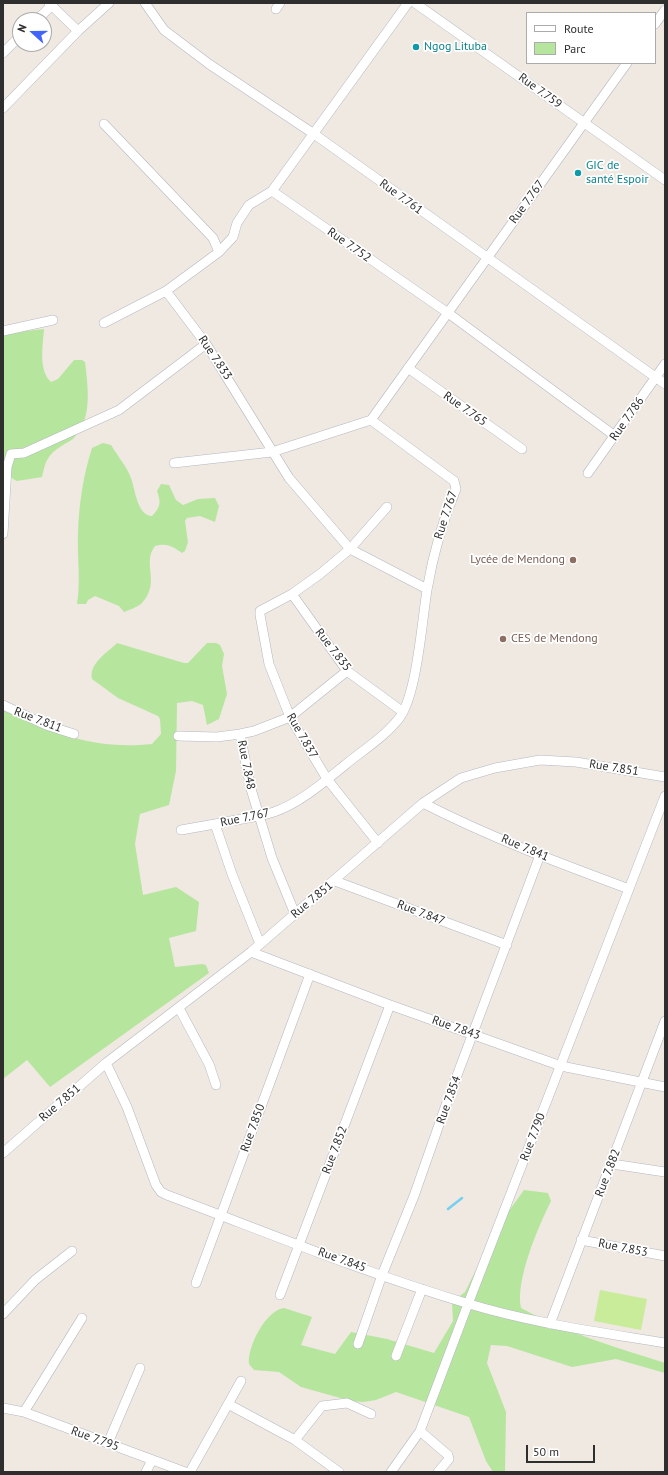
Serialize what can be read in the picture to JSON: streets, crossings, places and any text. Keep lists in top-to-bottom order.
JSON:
{
  "streets": {
    "street": [
      "Rue 7.759",
      "Rue 7.761",
      "Rue 7.767",
      "Rue 7.752",
      "Rue 7.833",
      "Rue 7.765",
      "Rue 7.786",
      "Rue 7.835",
      "Rue 7.811",
      "Rue 7.837",
      "Rue 7.848",
      "Rue 7.851",
      "Rue 7.841",
      "Rue 7.847",
      "Rue 7.843",
      "Rue 7.854",
      "Rue 7.850",
      "Rue 7.790",
      "Rue 7.852",
      "Rue 7.882",
      "Rue 7.853",
      "Rue 7.845",
      "Rue 7.795"
    ]
  },
  "crossings": [
    ["Rue 7.759", "Rue 7.767"],
    ["Rue 7.761", "Rue 7.767"],
    ["Rue 7.761", "Rue 7.786"],
    ["Rue 7.767", "Rue 7.752"],
    ["Rue 7.767", "Rue 7.833"],
    ["Rue 7.767", "Rue 7.765"],
    ["Rue 7.767", "Rue 7.835"],
    ["Rue 7.767", "Rue 7.837"],
    ["Rue 7.767", "Rue 7.848"],
    ["Rue 7.767", "Rue 7.851"],
    ["Rue 7.752", "Rue 7.786"],
    ["Rue 7.835", "Rue 7.837"],
    ["Rue 7.835", "Rue 7.848"],
    ["Rue 7.837", "Rue 7.848"],
    ["Rue 7.837", "Rue 7.851"],
    ["Rue 7.848", "Rue 7.851"],
    ["Rue 7.851", "Rue 7.841"],
    ["Rue 7.851", "Rue 7.847"],
    ["Rue 7.851", "Rue 7.843"],
    ["Rue 7.851", "Rue 7.845"],
    ["Rue 7.841", "Rue 7.854"],
    ["Rue 7.841", "Rue 7.790"],
    ["Rue 7.847", "Rue 7.854"],
    ["Rue 7.843", "Rue 7.854"],
    ["Rue 7.843", "Rue 7.850"],
    ["Rue 7.843", "Rue 7.790"],
    ["Rue 7.843", "Rue 7.852"],
    ["Rue 7.843", "Rue 7.882"],
    ["Rue 7.854", "Rue 7.845"],
    ["Rue 7.850", "Rue 7.845"],
    ["Rue 7.790", "Rue 7.845"],
    ["Rue 7.852", "Rue 7.845"],
    ["Rue 7.882", "Rue 7.853"],
    ["Rue 7.882", "Rue 7.845"]
  ],
  "places": [
    "Ngog Lituba",
    "GIC de santé Espoir",
    "Lycée de Mendong",
    "CES de Mendong"
  ],
  "legend": ["Route", "Parc"],
  "scale_bar": "50 m",
  "north": "left"
}
